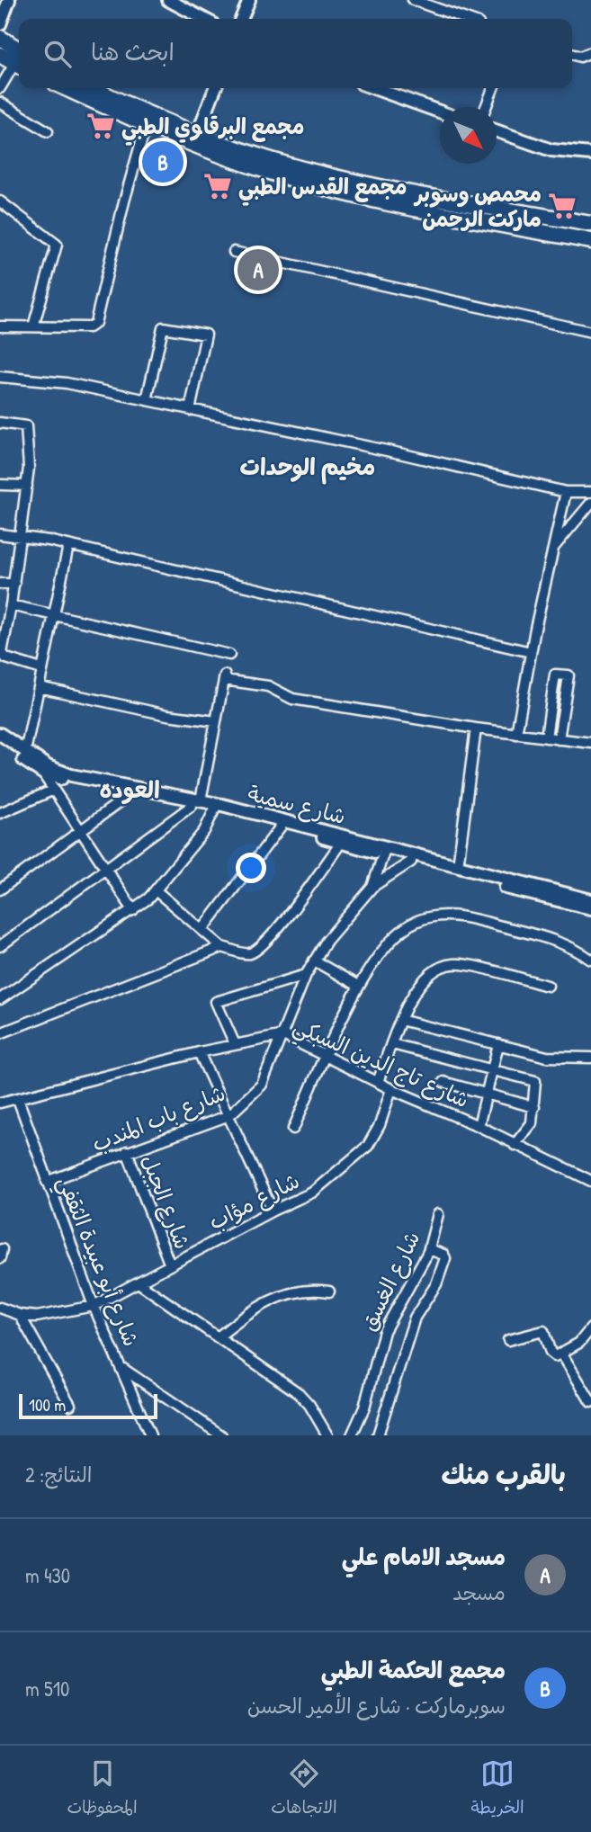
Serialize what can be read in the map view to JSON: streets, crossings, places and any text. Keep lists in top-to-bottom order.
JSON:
{
  "streets": {
    "street": [
      "شارع سمية",
      "شارع تاج الدين السبكي",
      "شارع باب المندب",
      "شارع مؤاب",
      "شارع الجبل",
      "شارع أبو عبيدة الثقفي",
      "شارع الغسق"
    ]
  },
  "crossings": [
    ["شارع تاج الدين السبكي", "شارع باب المندب"],
    ["شارع تاج الدين السبكي", "شارع مؤاب"],
    ["شارع تاج الدين السبكي", "شارع أبو عبيدة الثقفي"],
    ["شارع باب المندب", "شارع الجبل"],
    ["شارع باب المندب", "شارع أبو عبيدة الثقفي"],
    ["شارع مؤاب", "شارع الجبل"],
    ["شارع مؤاب", "شارع أبو عبيدة الثقفي"]
  ],
  "districts": ["مخيم الوحدات", "العوده"],
  "places": {
    "supermarket": ["مجمع البرقاوي الطبي", "مجمع القدس الطبي", "محمص وسوبر ماركت الرحمن"]
  },
  "scale_bar": "100 m",
  "north": "bottom right",
  "page": {
    "search": "ابحث هنا",
    "pins": ["B", "A"],
    "scale": "100 m",
    "heading": ["بالقرب منك", "النتائج: 2"],
    "list": [
      {
        "mark": "A",
        "name": "مسجد الامام علي",
        "note": "مسجد",
        "value": "430 m"
      },
      {
        "mark": "B",
        "name": "مجمع الحكمة الطبي",
        "note": "سوبرماركت · شارع الأمير الحسن",
        "value": "510 m"
      }
    ],
    "nav": ["الخريطة", "الاتجاهات", "المحفوظات"]
  }
}
